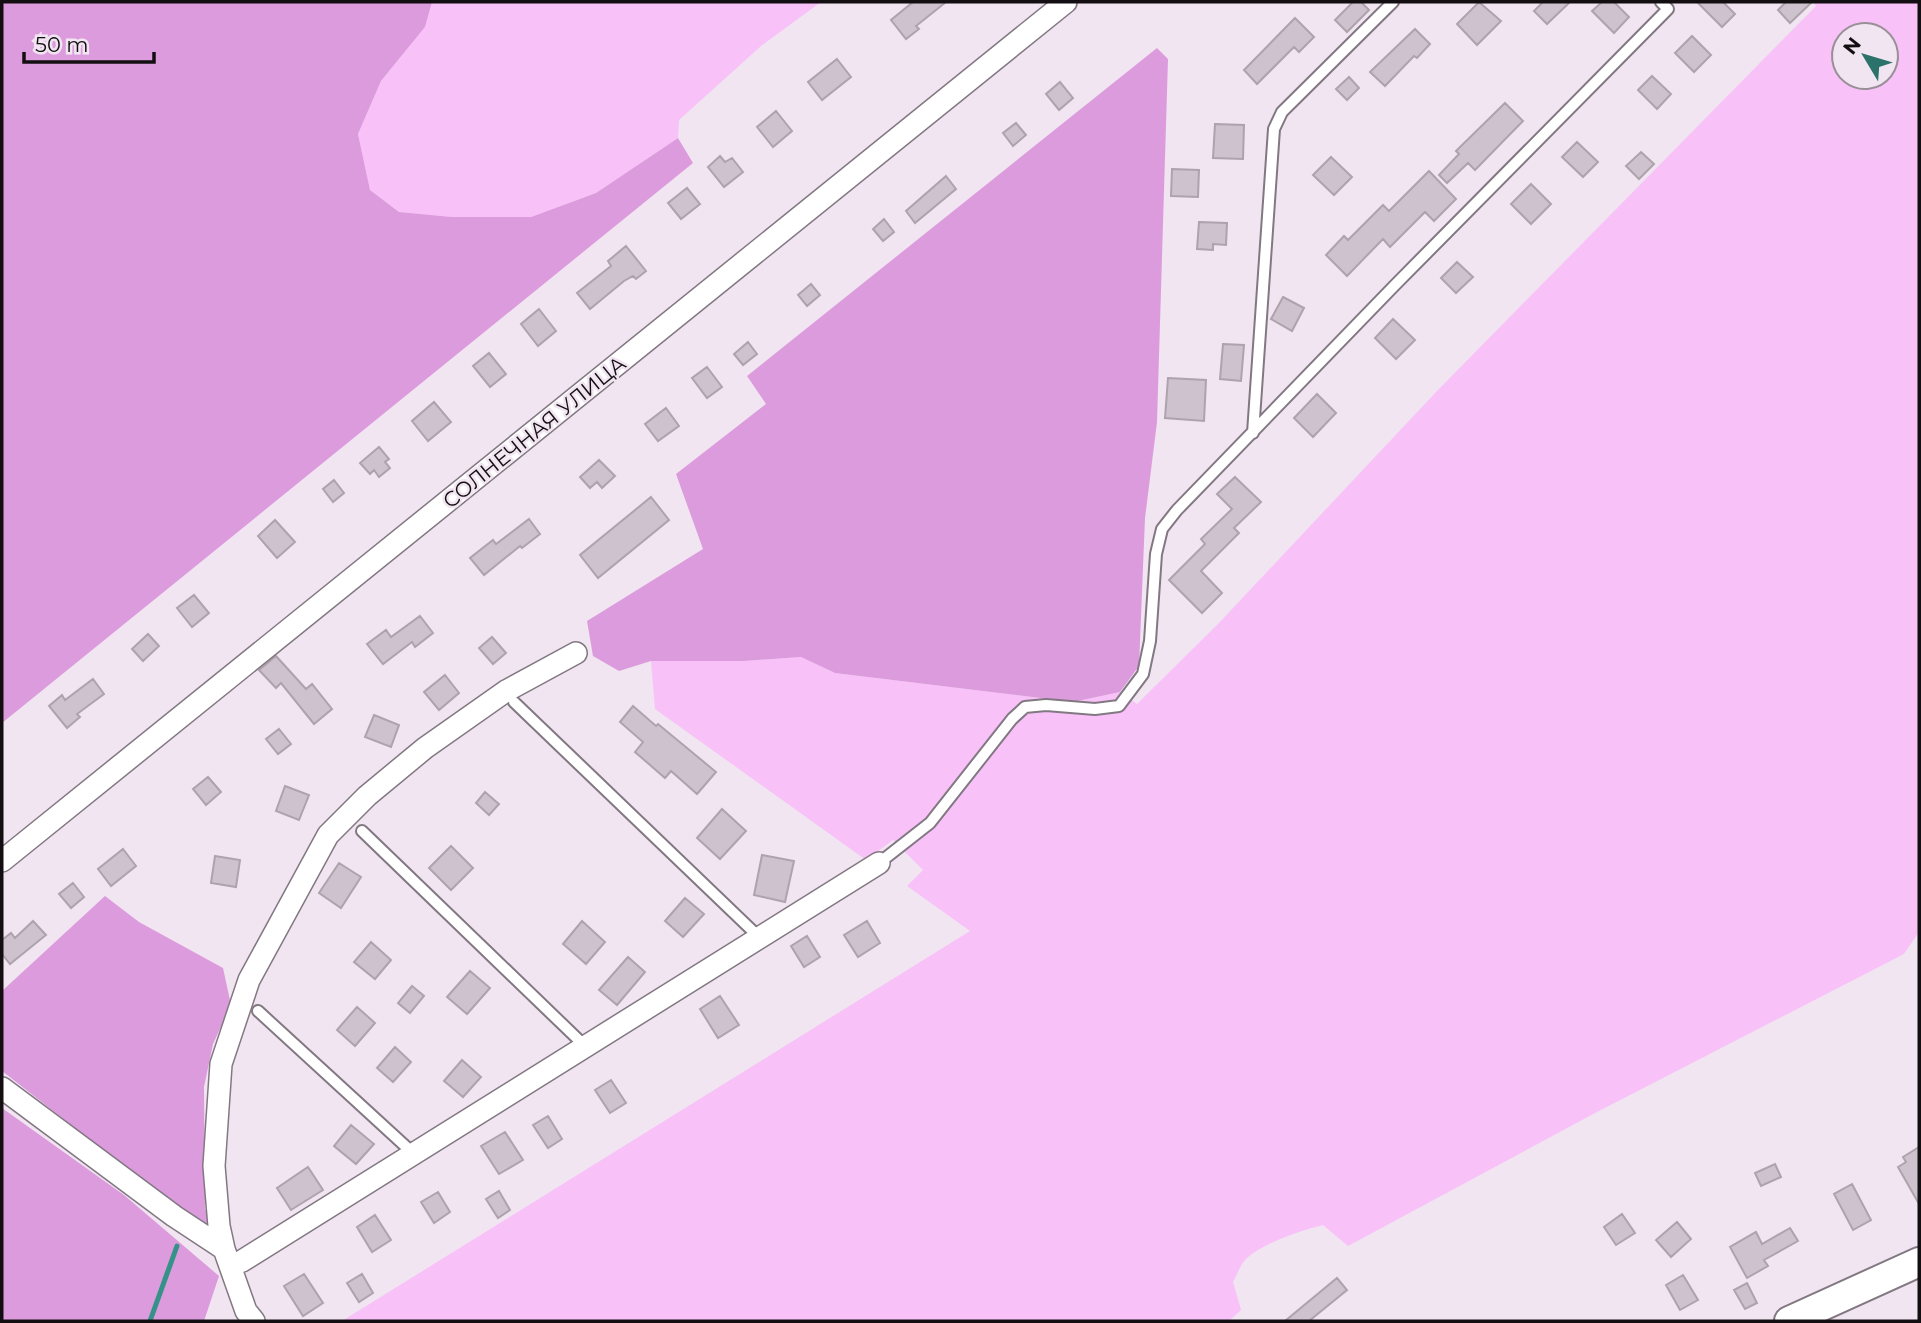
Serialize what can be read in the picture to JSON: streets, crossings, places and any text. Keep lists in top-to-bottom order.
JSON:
{
  "streets": {
    "street": ["СОЛНЕЧНАЯ УЛИЦА"]
  },
  "scale_bar": "50 m",
  "north": "top left"
}
